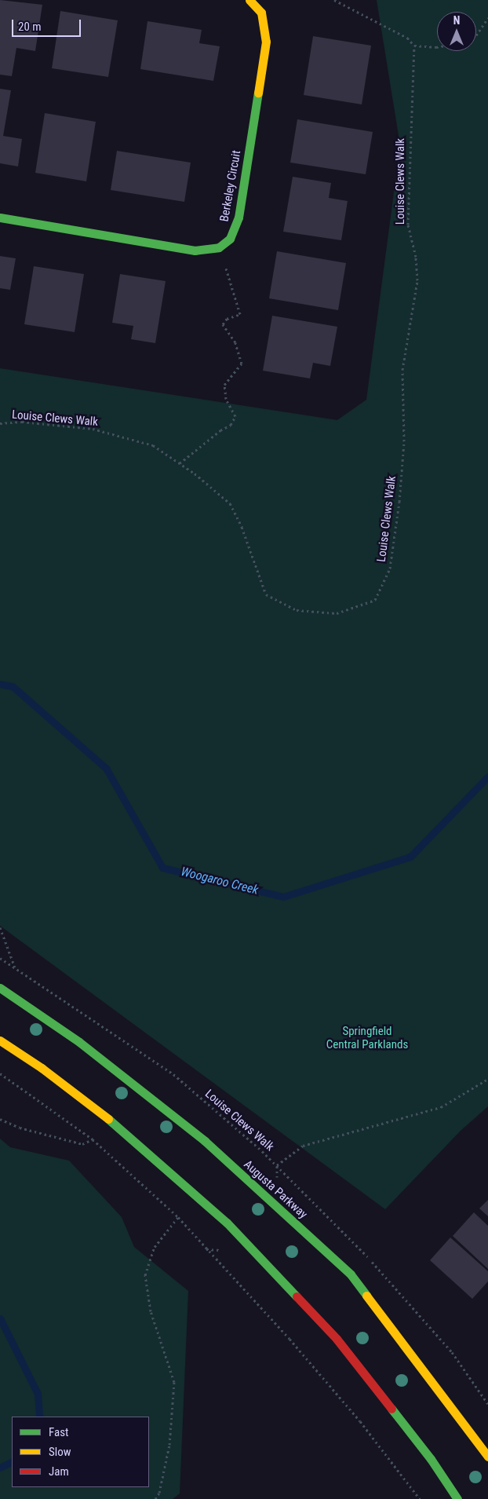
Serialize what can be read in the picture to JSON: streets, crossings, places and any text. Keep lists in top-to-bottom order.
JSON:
{
  "streets": {
    "main road": ["Berkeley Circuit", "Augusta Parkway"],
    "path": ["Louise Clews Walk"]
  },
  "water": ["Woogaroo Creek"],
  "parks": ["Springfield Central Parklands"],
  "legend": ["Fast", "Slow", "Jam"],
  "scale_bar": "20 m",
  "north": "top"
}
